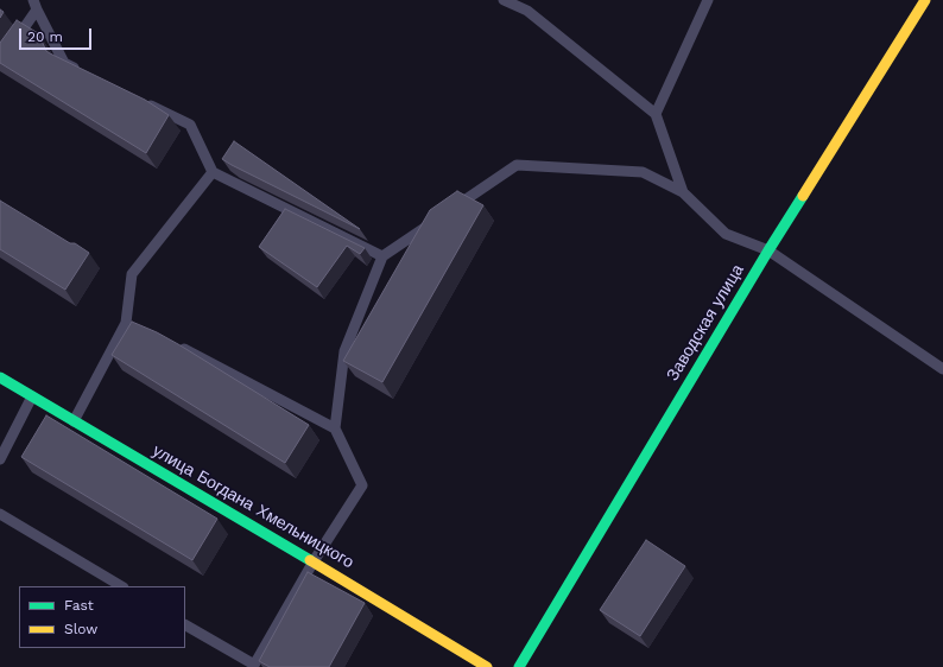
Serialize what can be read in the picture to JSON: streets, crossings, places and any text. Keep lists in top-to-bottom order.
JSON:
{
  "streets": {
    "street": ["Заводская улица", "улица Богдана Хмельницкого"]
  },
  "legend": ["Fast", "Slow"],
  "scale_bar": "20 m"
}
